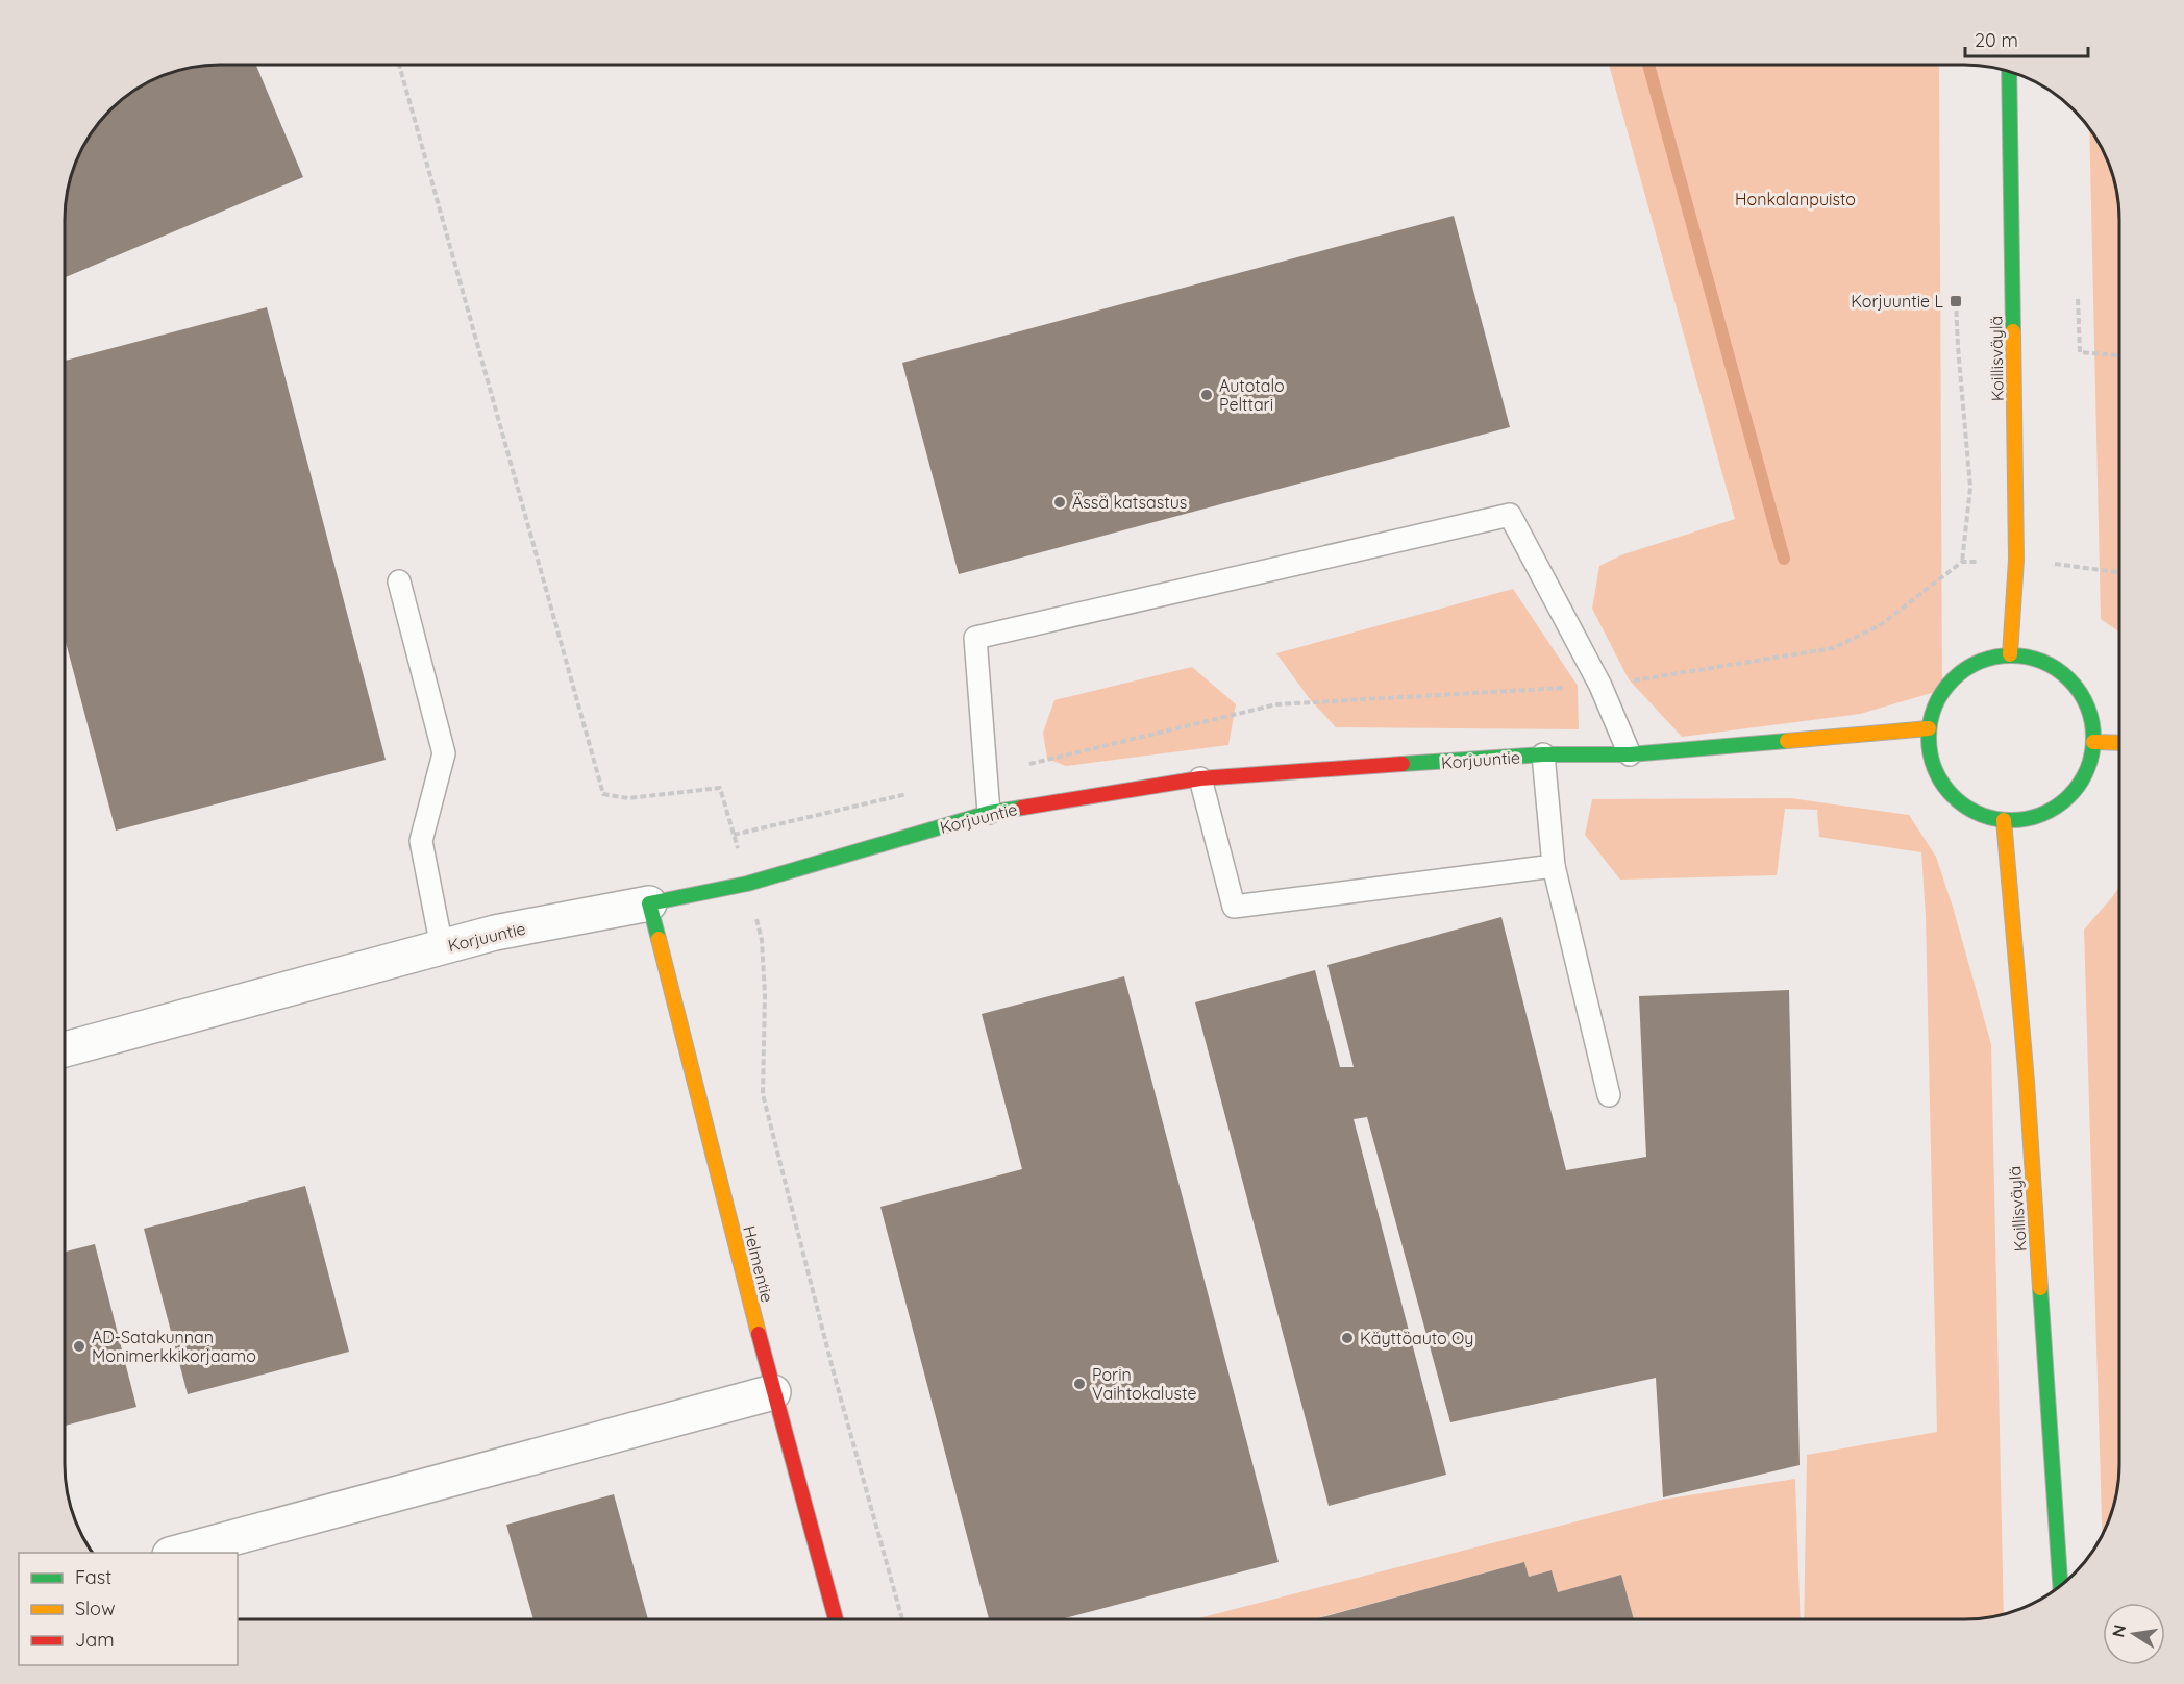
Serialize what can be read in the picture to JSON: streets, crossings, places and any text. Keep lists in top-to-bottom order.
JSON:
{
  "streets": {
    "street": ["Koillisväylä", "Korjuuntie", "Helmentie"]
  },
  "crossings": [
    ["Koillisväylä", "Korjuuntie"],
    ["Korjuuntie", "Helmentie"]
  ],
  "parks": ["Honkalanpuisto"],
  "places": {
    "transit": ["Korjuuntie L"],
    "other": [
      "Autotalo Pelttari",
      "Ässä katsastus",
      "Käyttöauto Oy",
      "AD-Satakunnan Monimerkkikorjaamo",
      "Porin Vaihtokaluste"
    ]
  },
  "legend": ["Fast", "Slow", "Jam"],
  "scale_bar": "20 m",
  "north": "left"
}
